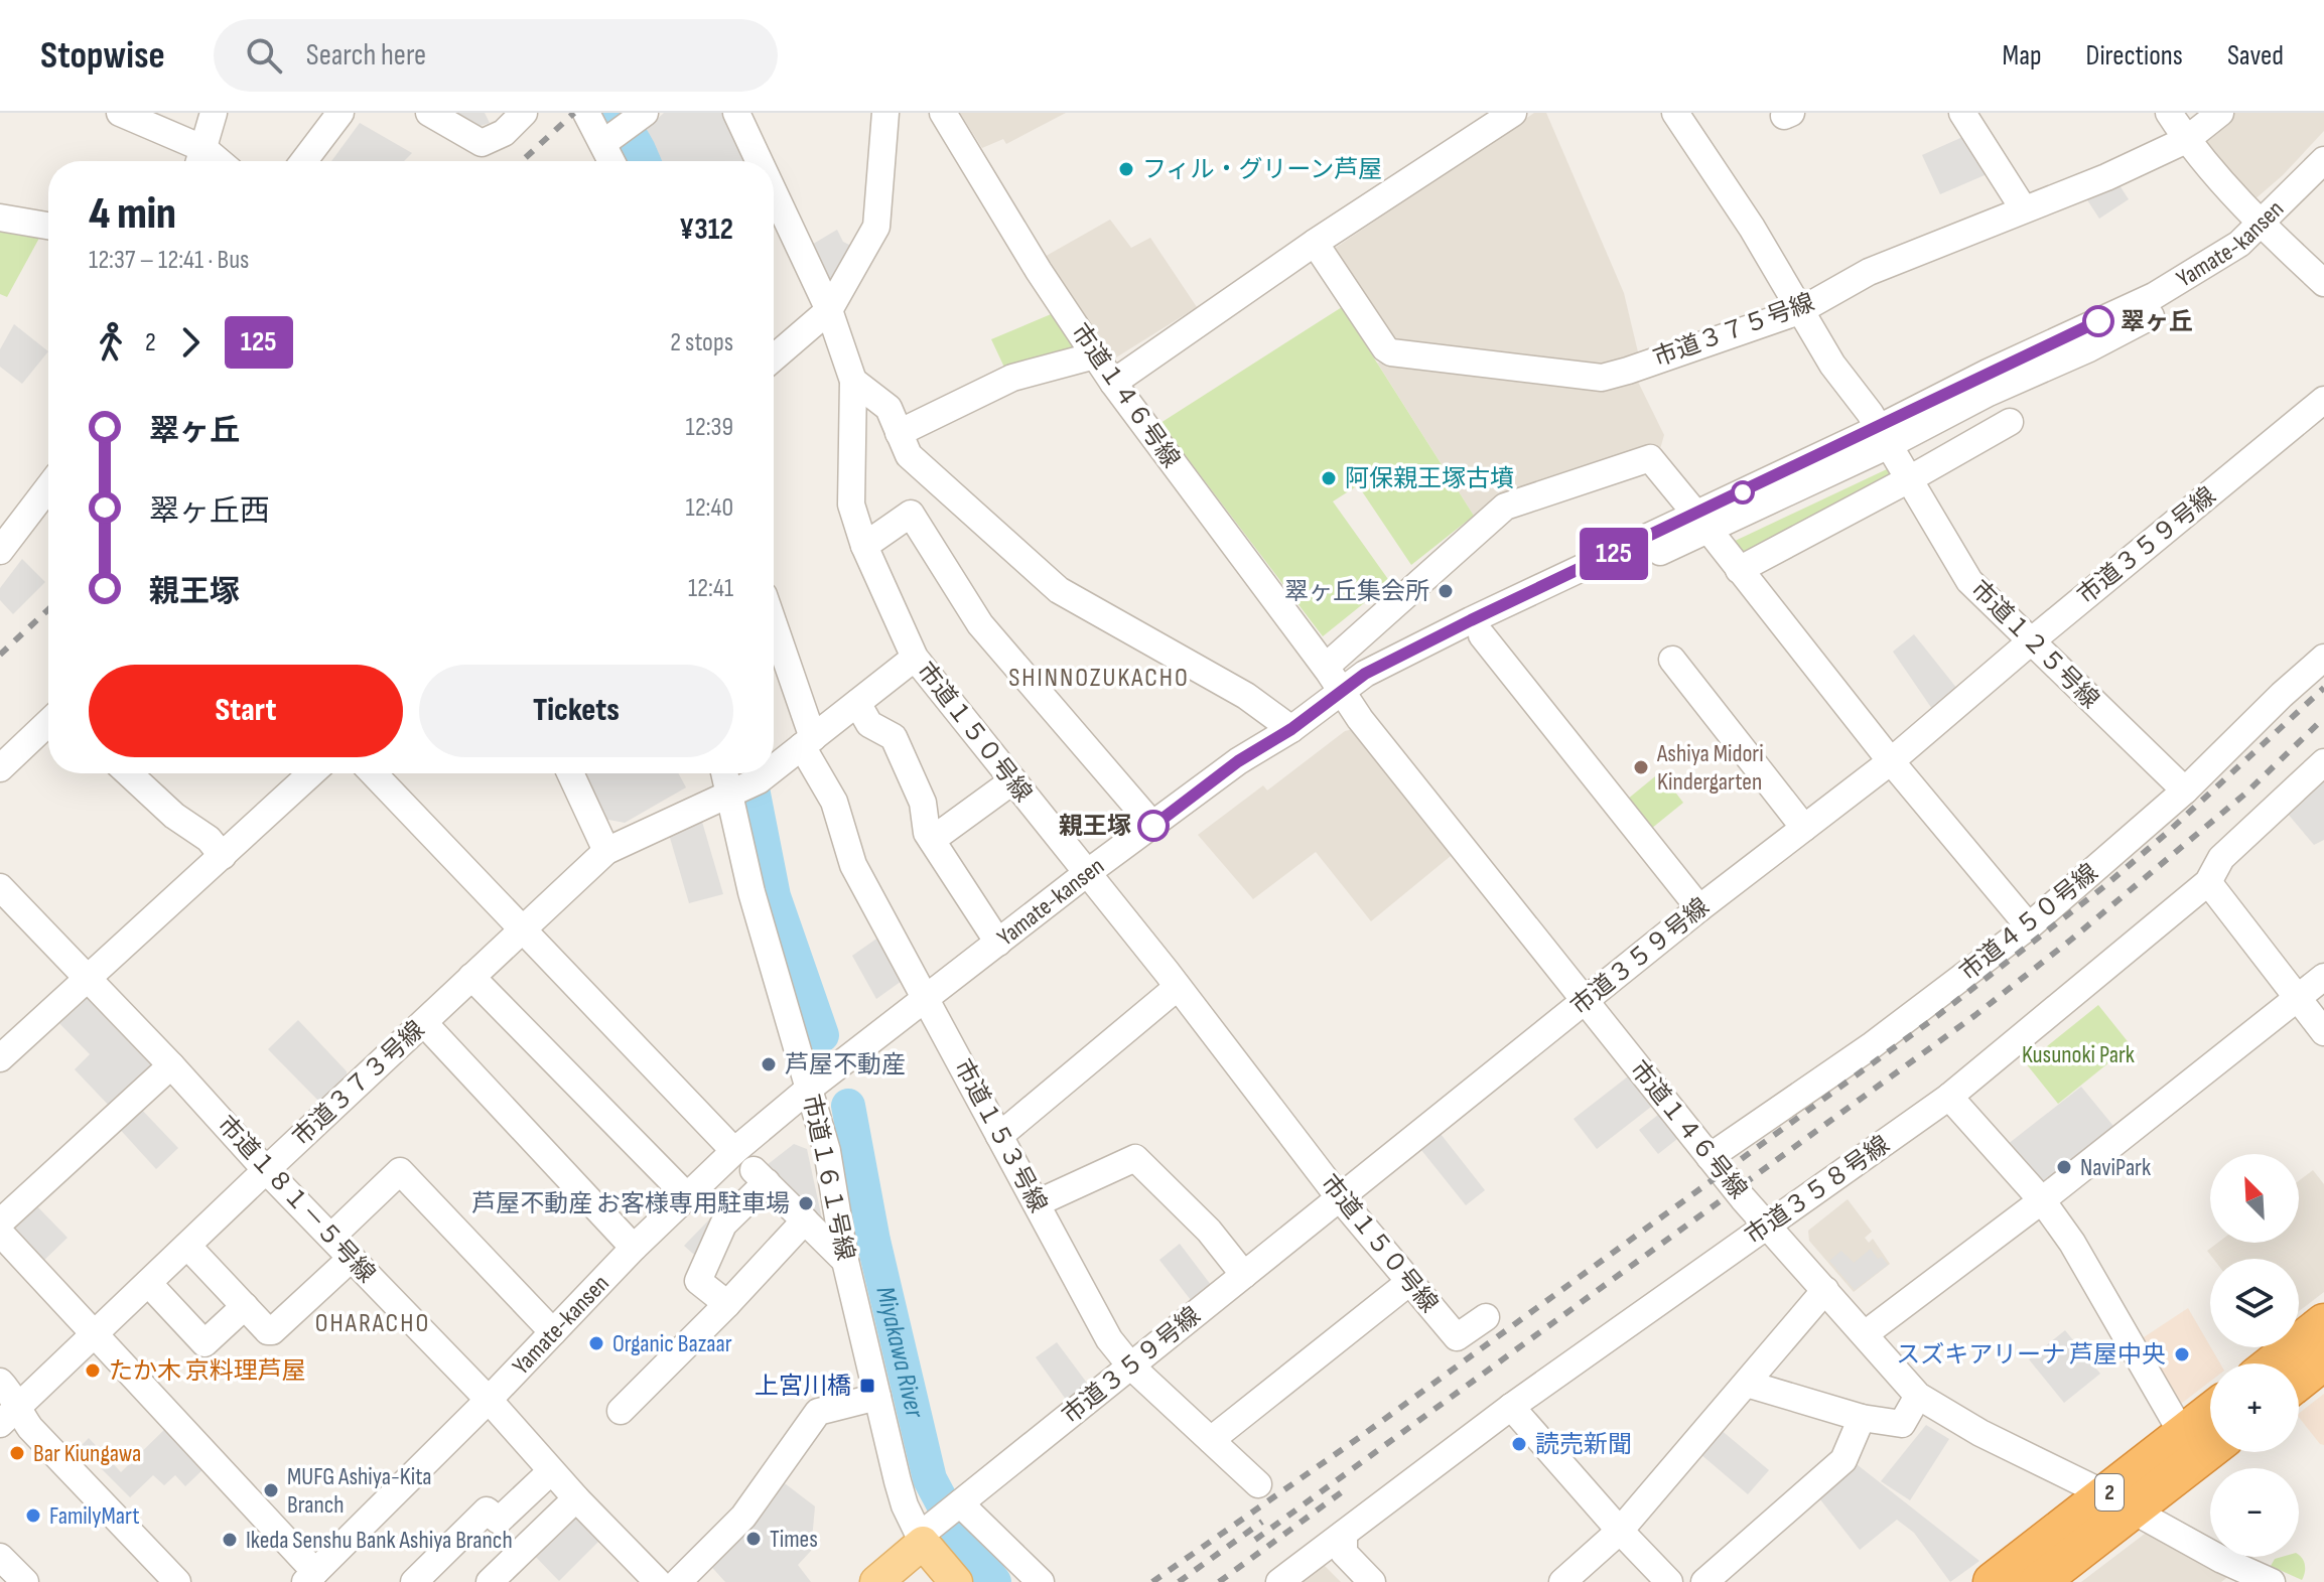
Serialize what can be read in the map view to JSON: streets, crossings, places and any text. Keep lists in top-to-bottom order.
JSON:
{
  "streets": {
    "highway": ["2"],
    "street": [
      "Yamate-kansen",
      "市道３７５号線",
      "市道１４６号線",
      "市道３５９号線",
      "市道１２５号線",
      "市道１５０号線",
      "市道４５０号線",
      "市道３７３号線",
      "市道１５３号線",
      "市道１６１号線",
      "市道３５８号線",
      "市道１８１－５号線"
    ]
  },
  "crossings": [
    ["Yamate-kansen", "市道１４６号線"],
    ["Yamate-kansen", "市道１２５号線"],
    ["Yamate-kansen", "市道１５０号線"],
    ["Yamate-kansen", "市道１５３号線"],
    ["Yamate-kansen", "市道１６１号線"],
    ["Yamate-kansen", "市道１８１－５号線"],
    ["市道３７５号線", "市道１２５号線"],
    ["市道１４６号線", "市道３５９号線"],
    ["市道１４６号線", "市道４５０号線"],
    ["市道１４６号線", "市道３５８号線"],
    ["市道１４６号線", "2"],
    ["市道３５９号線", "市道１２５号線"],
    ["市道３５９号線", "市道１５０号線"],
    ["市道３５９号線", "市道１５３号線"],
    ["市道３５９号線", "市道１６１号線"],
    ["市道１２５号線", "市道４５０号線"],
    ["市道１５０号線", "市道３７３号線"],
    ["市道３７３号線", "市道１５３号線"],
    ["市道３７３号線", "市道１６１号線"],
    ["市道３７３号線", "市道１８１－５号線"]
  ],
  "districts": ["SHINNOZUKACHO", "OHARACHO"],
  "water": ["Miyakawa River"],
  "parks": ["Kusunoki Park"],
  "places": {
    "other": [
      "フィル・グリーン芦屋",
      "翠ヶ丘",
      "阿保親王塚古墳",
      "翠ヶ丘集会所",
      "Ashiya Midori Kindergarten",
      "親王塚",
      "芦屋不動産",
      "NaviPark",
      "芦屋不動産 お客様専用駐車場",
      "Organic Bazaar",
      "スズキアリーナ 芦屋中央",
      "たか木 京料理芦屋",
      "読売新聞",
      "Bar Kiungawa",
      "MUFG Ashiya-Kita Branch",
      "FamilyMart",
      "Times",
      "Ikeda Senshu Bank Ashiya Branch"
    ],
    "transit": ["上宮川橋"]
  },
  "lines": ["bus line 125"],
  "north": "top left",
  "page": {
    "header": "Stopwise",
    "search": "Search here",
    "nav": ["Map", "Directions", "Saved"],
    "on_map": "125",
    "heading": ["4 min", "12:37 – 12:41 · Bus", "¥312"],
    "legs": ["2", "125", "2 stops"],
    "list": [
      {
        "name": "翠ヶ丘",
        "value": "12:39"
      },
      {
        "name": "翠ヶ丘西",
        "value": "12:40"
      },
      {
        "name": "親王塚",
        "value": "12:41"
      }
    ],
    "buttons": ["Start", "Tickets"],
    "map_buttons": ["+", "−"]
  }
}
